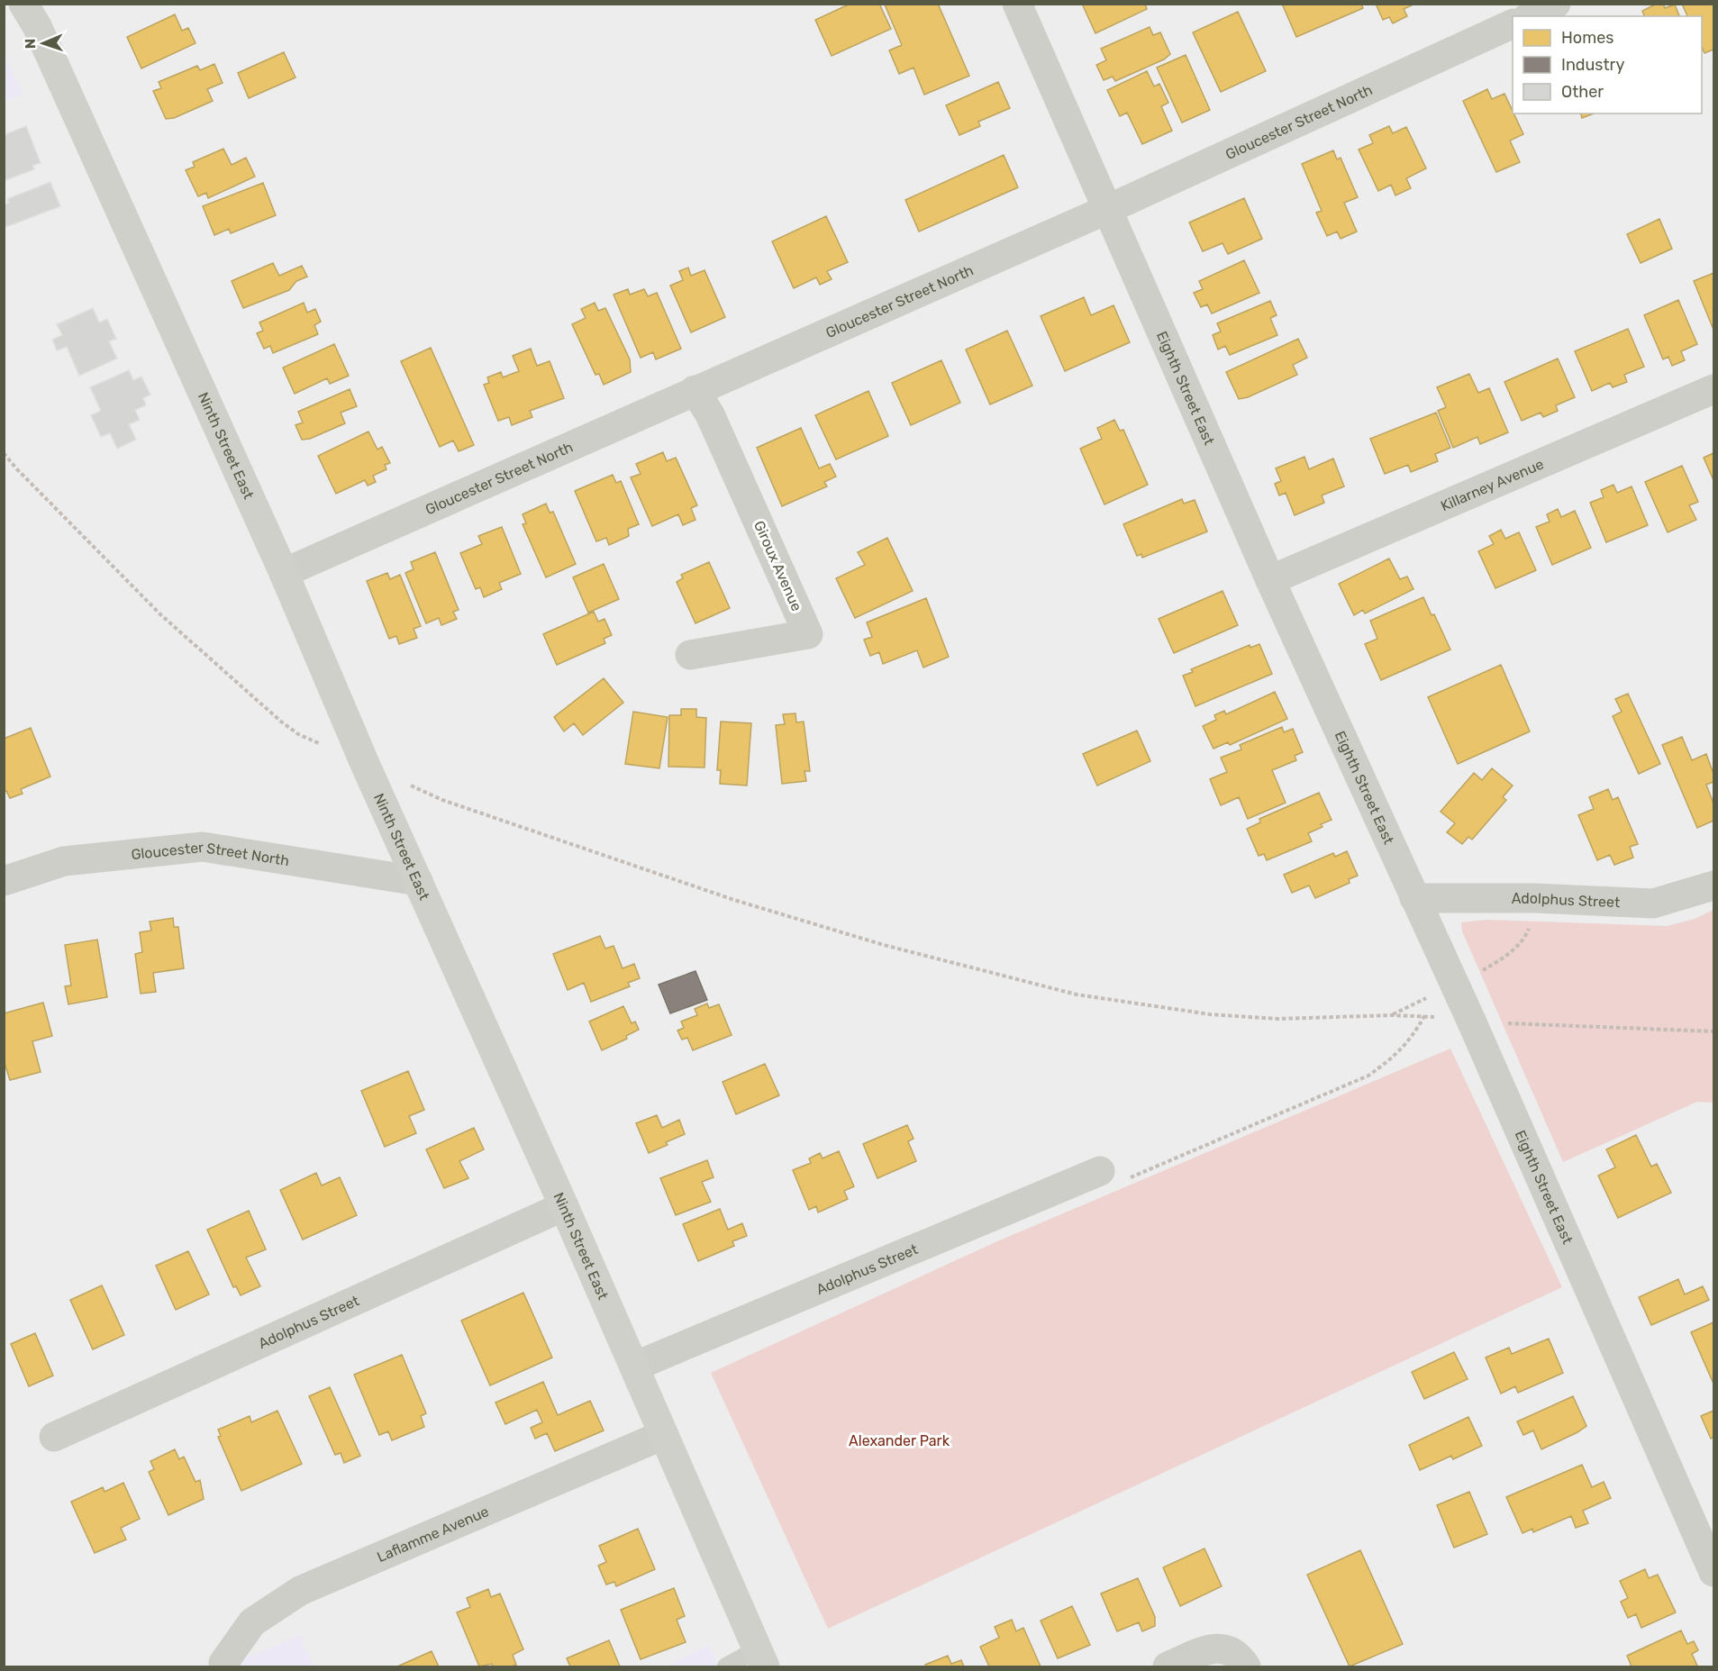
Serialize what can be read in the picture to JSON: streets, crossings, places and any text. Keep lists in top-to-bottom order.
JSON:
{
  "streets": {
    "main road": ["Ninth Street East"],
    "street": [
      "Gloucester Street North",
      "Eighth Street East",
      "Killarney Avenue",
      "Giroux Avenue",
      "Adolphus Street",
      "Laflamme Avenue"
    ]
  },
  "crossings": [
    ["Gloucester Street North", "Eighth Street East"],
    ["Gloucester Street North", "Ninth Street East"],
    ["Gloucester Street North", "Giroux Avenue"],
    ["Eighth Street East", "Killarney Avenue"],
    ["Eighth Street East", "Adolphus Street"],
    ["Ninth Street East", "Adolphus Street"],
    ["Ninth Street East", "Laflamme Avenue"]
  ],
  "parks": ["Alexander Park"],
  "legend": ["Homes", "Industry", "Other"],
  "north": "left"
}
